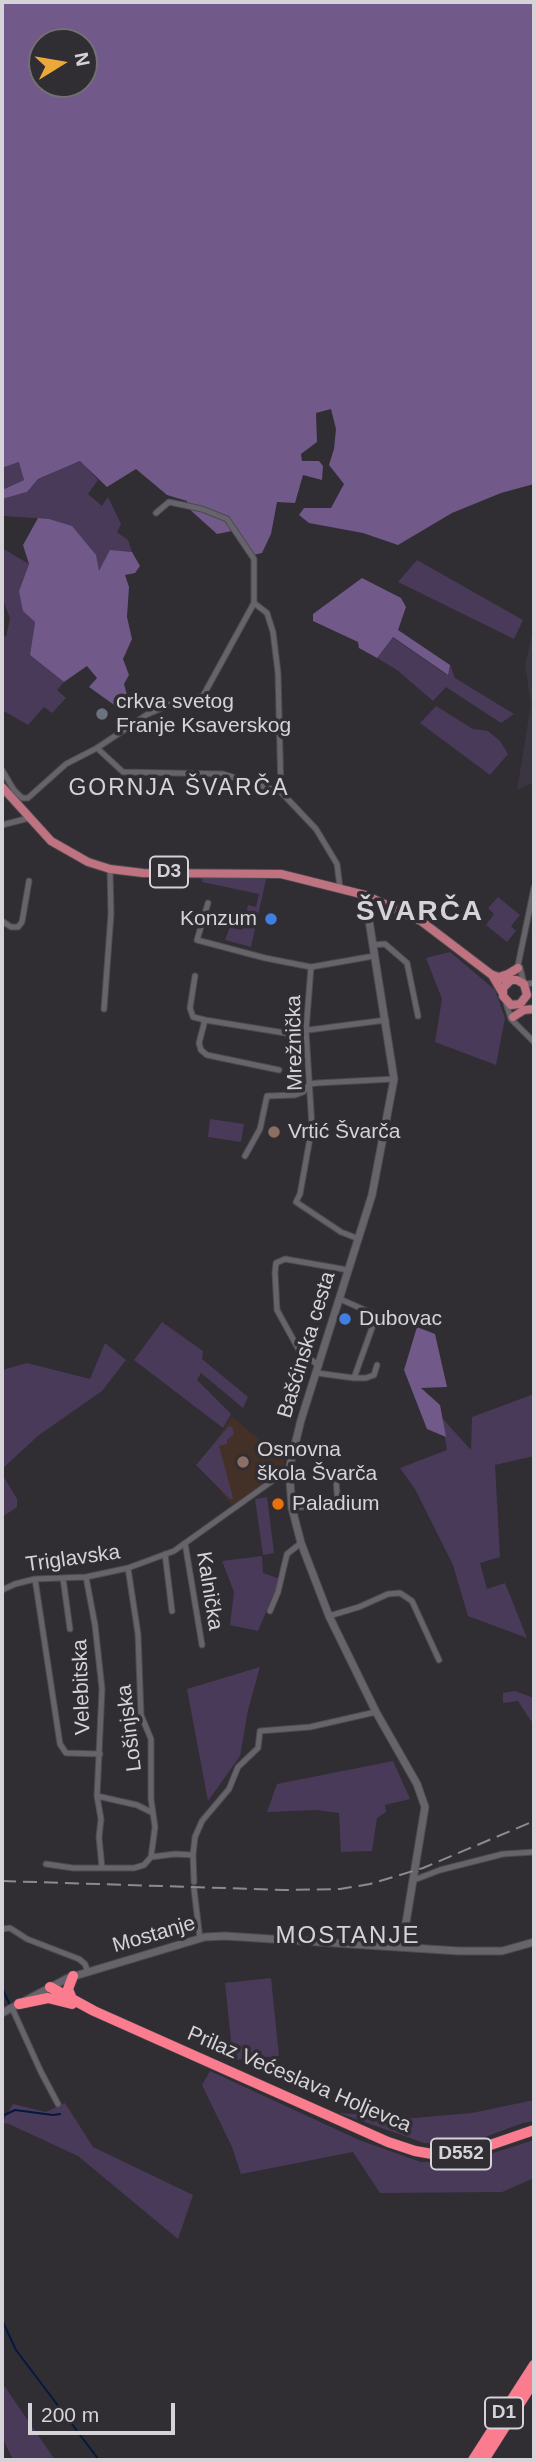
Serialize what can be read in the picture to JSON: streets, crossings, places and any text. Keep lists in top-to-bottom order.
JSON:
{
  "streets": {
    "highway": ["Prilaz Većeslava Holjevca", "D552", "D1"],
    "main road": ["D3"],
    "street": [
      "Mrežnička",
      "Bašćinska cesta",
      "Triglavska",
      "Kalnička",
      "Velebitska",
      "Lošinjska",
      "Mostanje"
    ]
  },
  "crossings": [
    ["D3", "Bašćinska cesta"],
    ["Mrežnička", "Bašćinska cesta"],
    ["Bašćinska cesta", "Triglavska"],
    ["Bašćinska cesta", "Mostanje"],
    ["Triglavska", "Kalnička"],
    ["Triglavska", "Velebitska"],
    ["Triglavska", "Lošinjska"],
    ["Mostanje", "Prilaz Većeslava Holjevca"]
  ],
  "districts": ["GORNJA ŠVARČA", "ŠVARČA", "MOSTANJE"],
  "places": [
    "crkva svetog Franje Ksaverskog",
    "Konzum",
    "Vrtić Švarča",
    "Dubovac",
    "Osnovna škola Švarča",
    "Paladium"
  ],
  "scale_bar": "200 m",
  "north": "right"
}
